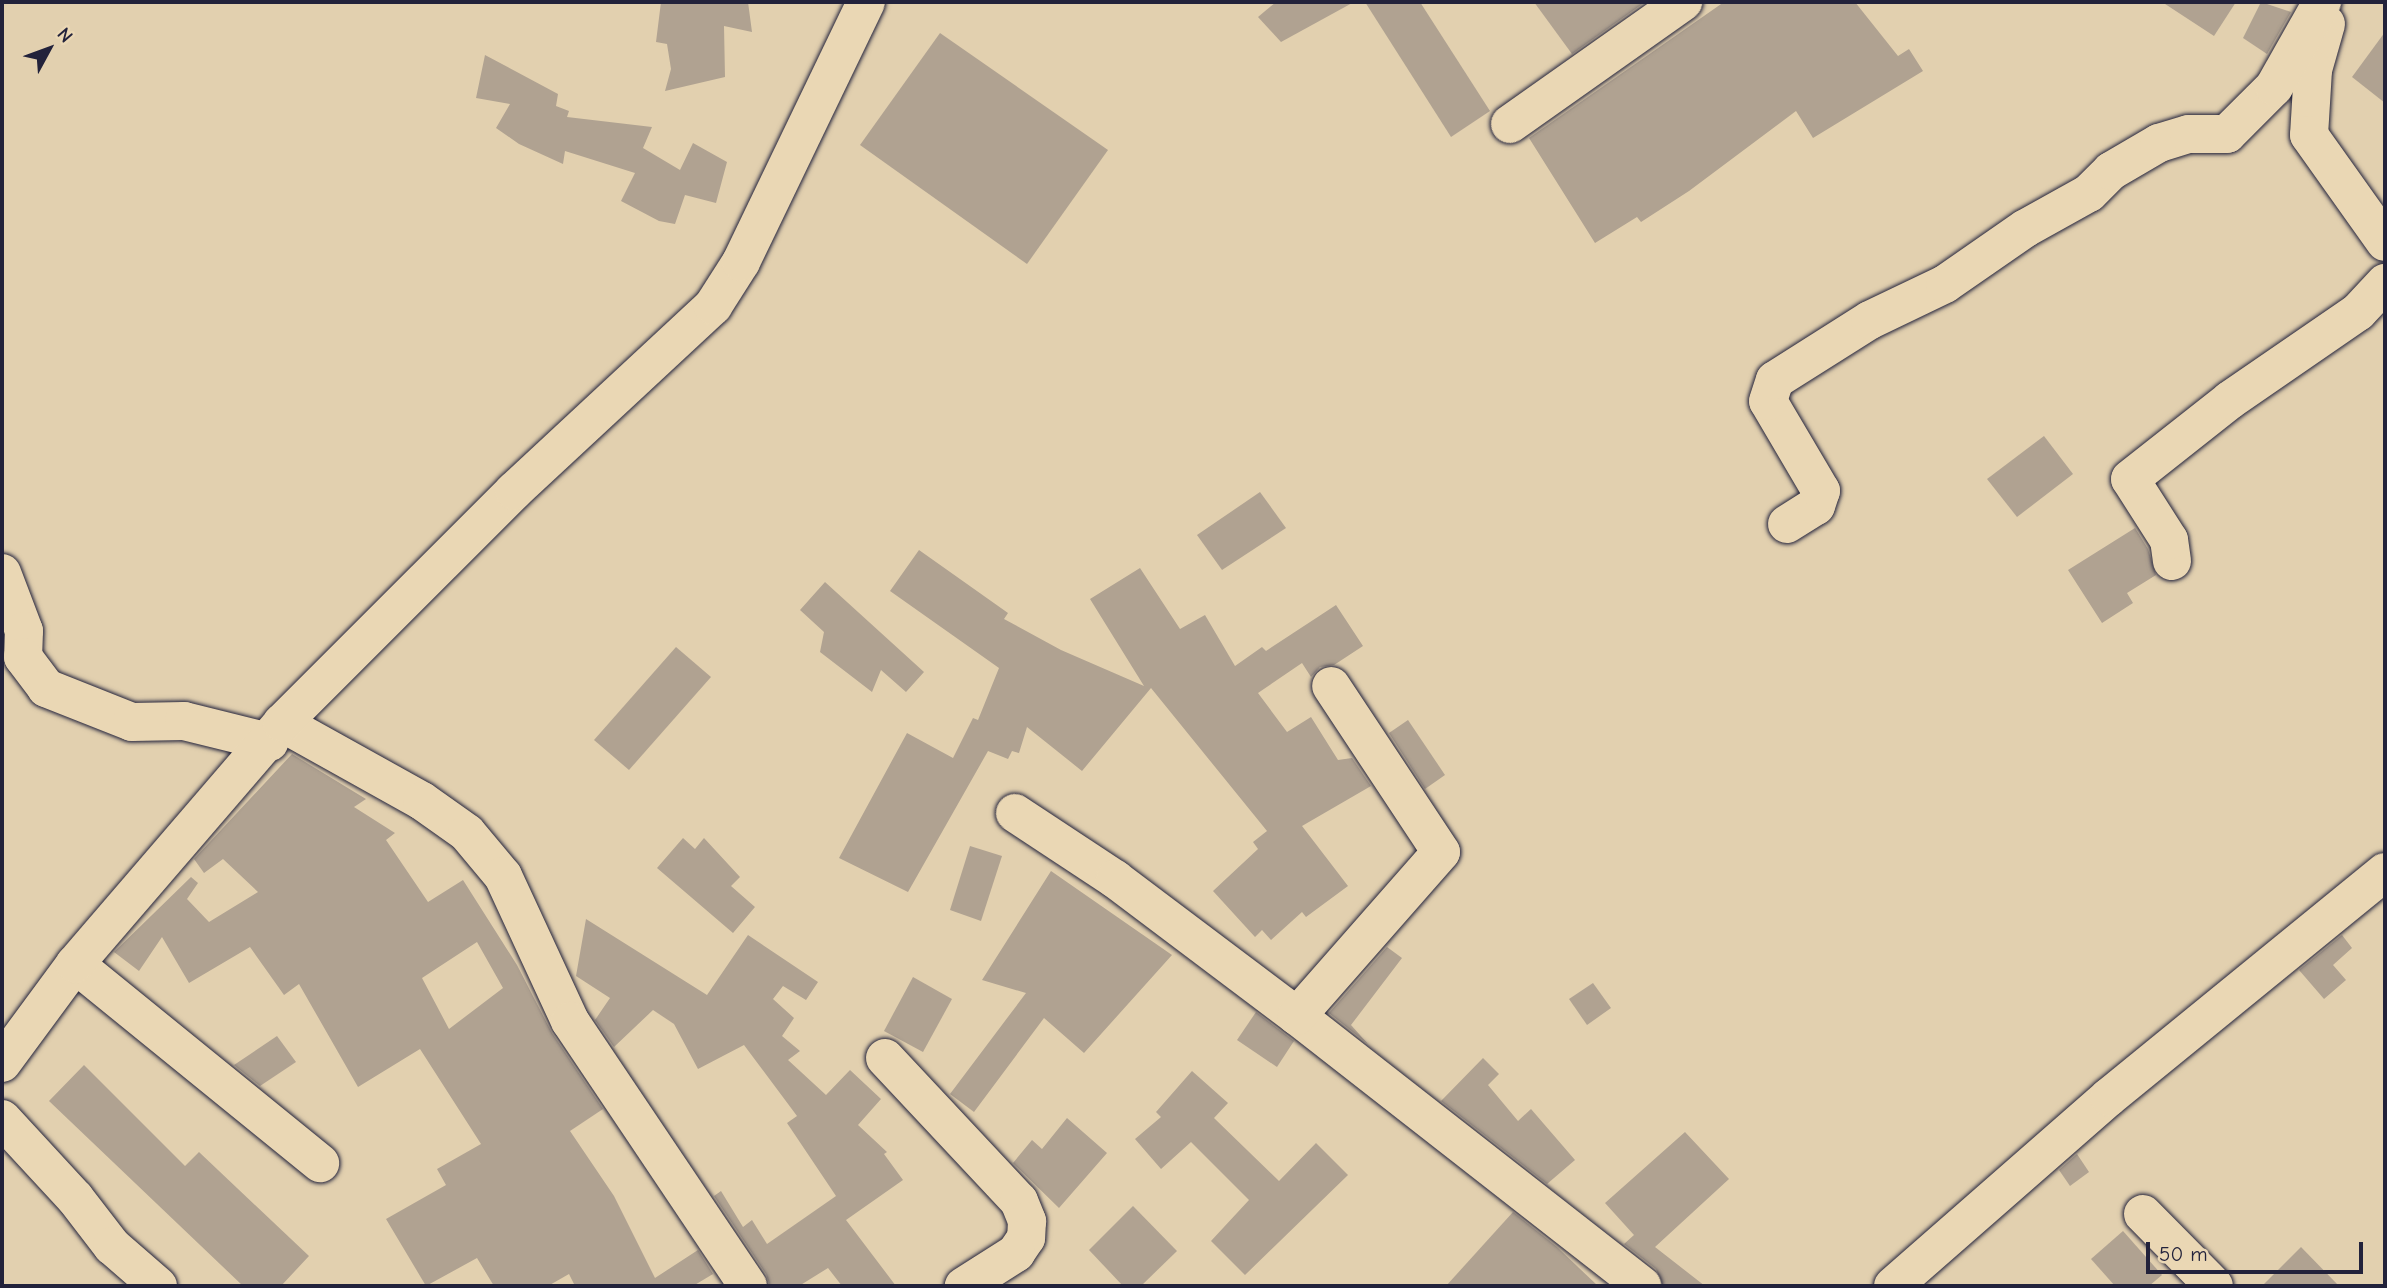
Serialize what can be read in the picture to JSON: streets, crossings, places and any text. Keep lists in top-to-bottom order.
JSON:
{
  "scale_bar": "50 m",
  "north": "top right"
}
